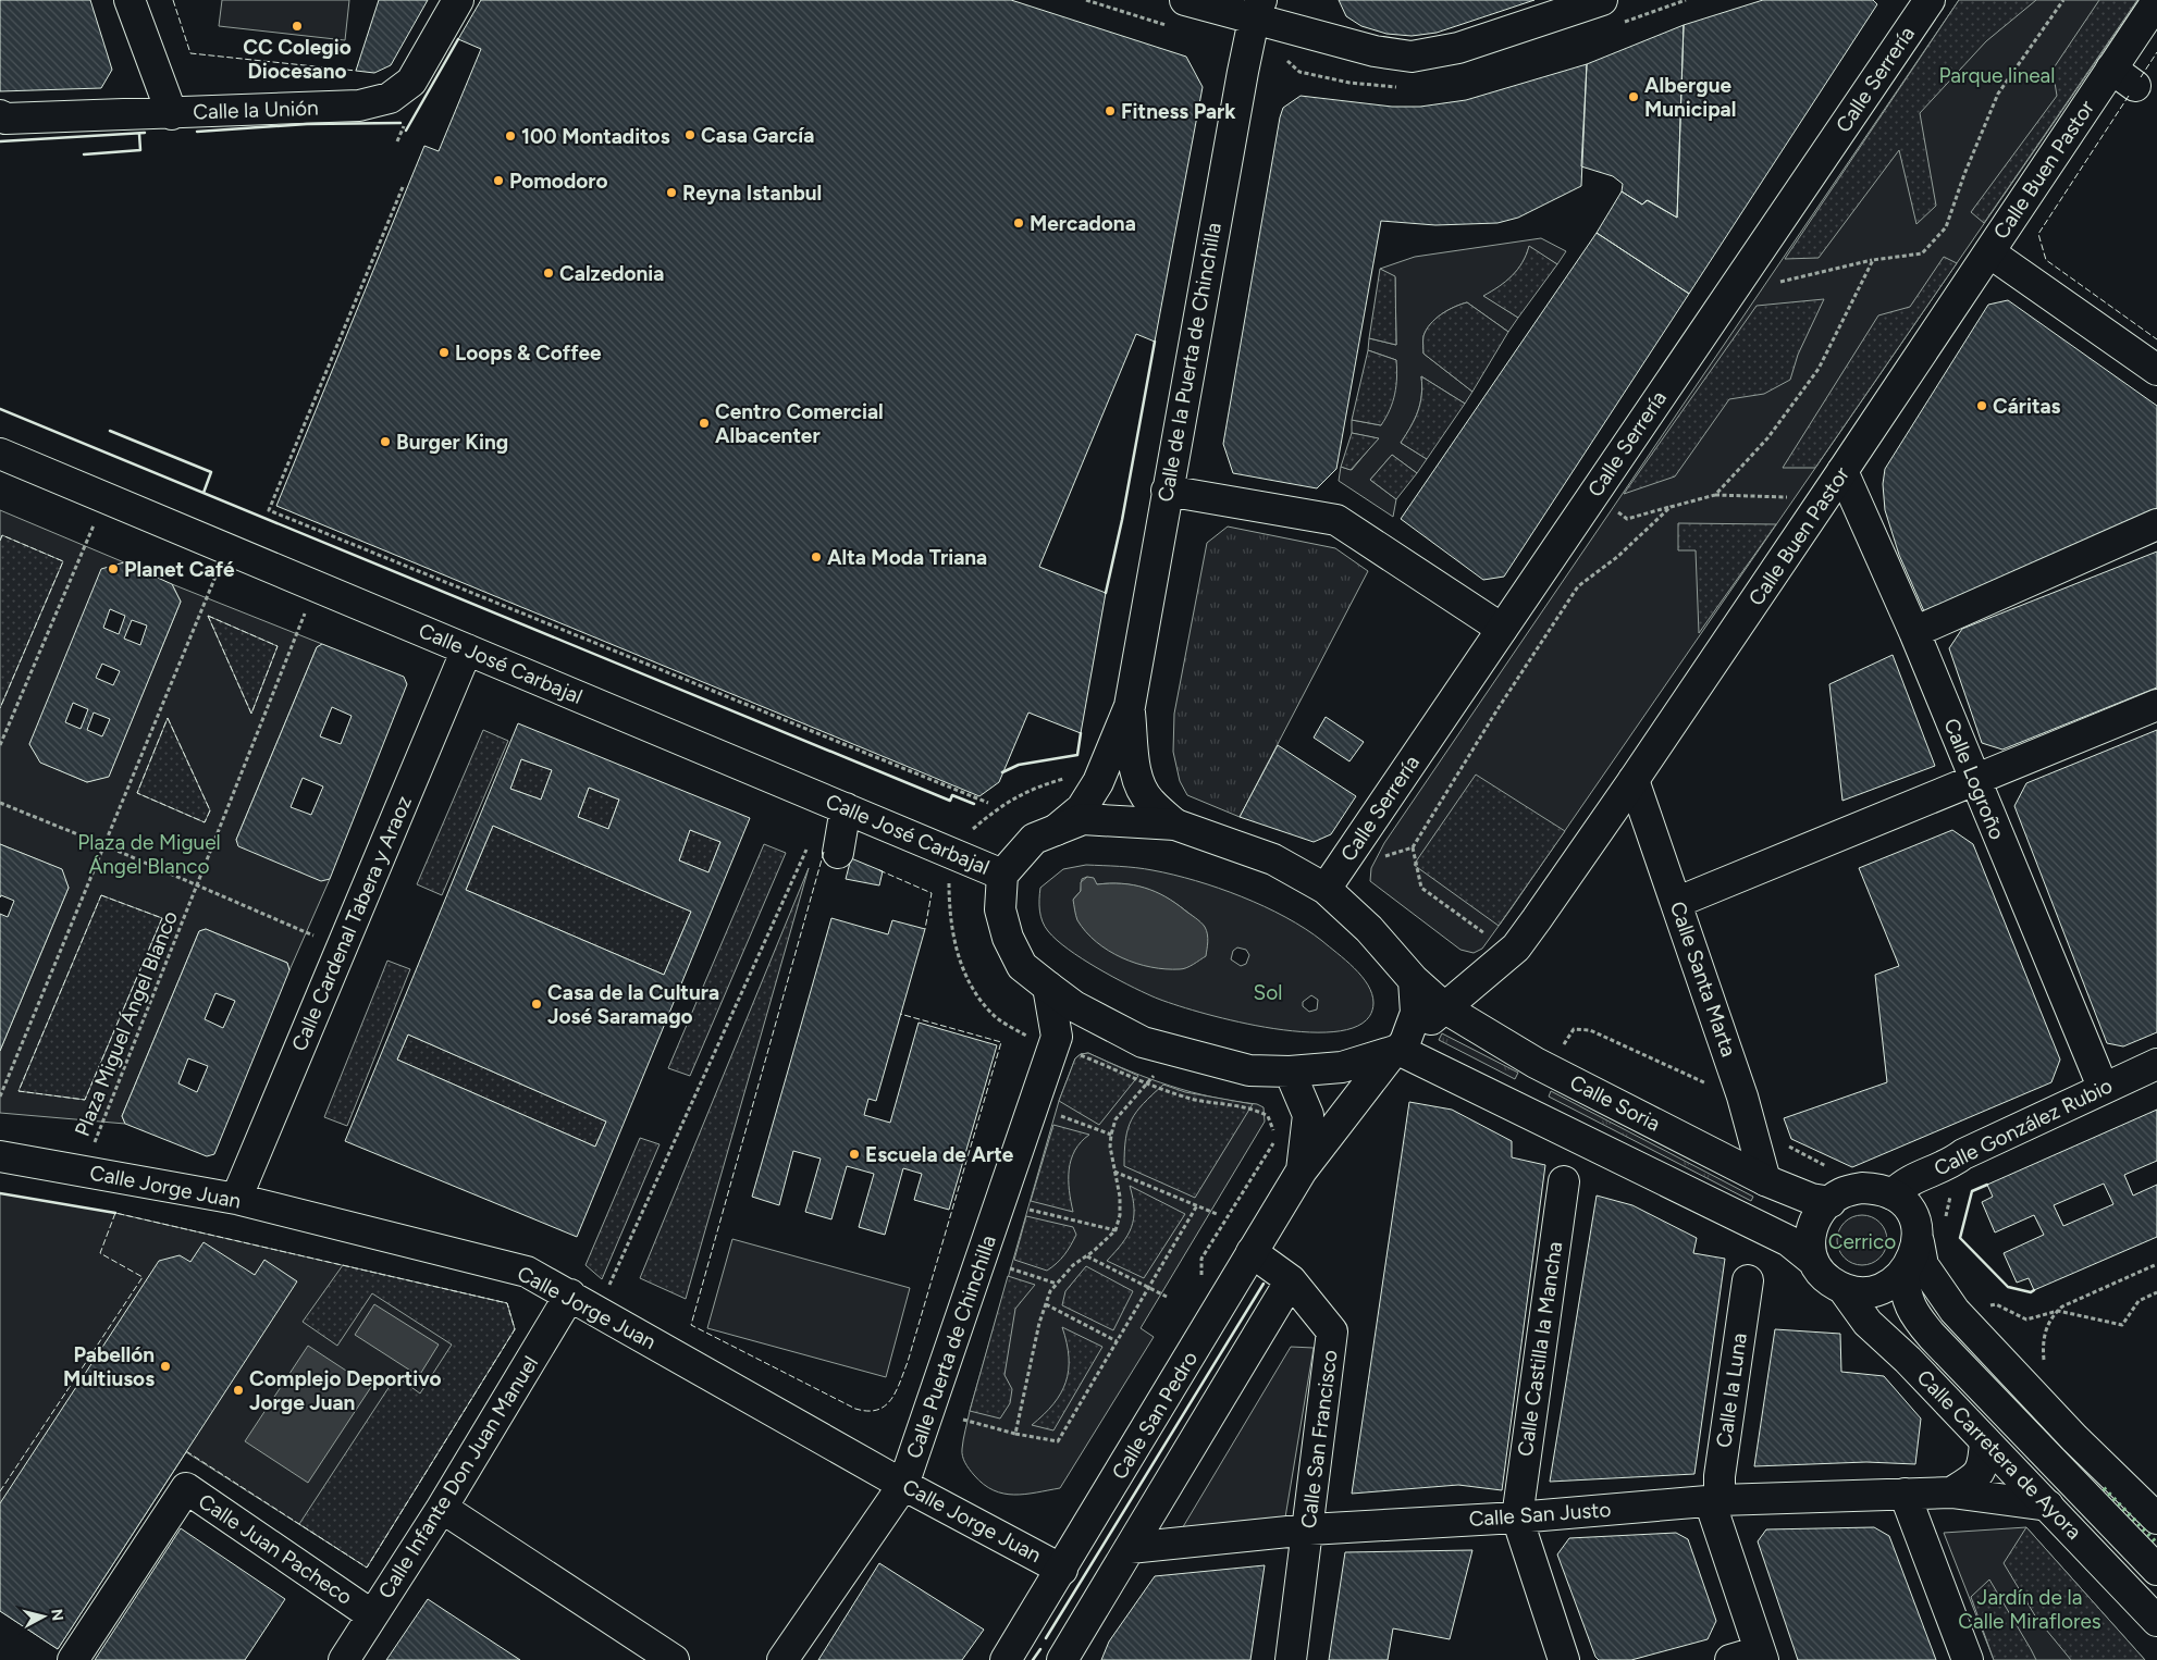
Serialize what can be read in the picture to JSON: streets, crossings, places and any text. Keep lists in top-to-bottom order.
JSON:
{
  "streets": {
    "street": [
      "Calle Serrería",
      "Calle la Unión",
      "Calle Buen Pastor",
      "Calle de la Puerta de Chinchilla",
      "Calle José Carbajal",
      "Calle Logroño",
      "Calle Cardenal Tabera y Araoz",
      "Calle Santa Marta",
      "Calle Soria",
      "Calle González Rubio",
      "Calle Jorge Juan",
      "Calle Puerta de Chinchilla",
      "Calle Castilla la Mancha",
      "Calle la Luna",
      "Calle San Pedro",
      "Calle San Francisco",
      "Calle Carretera de Ayora",
      "Calle Infante Don Juan Manuel",
      "Calle San Justo",
      "Calle Juan Pacheco"
    ],
    "path": ["Plaza Miguel Ángel Blanco"]
  },
  "crossings": [
    ["Calle Serrería", "Calle Soria"],
    ["Calle Buen Pastor", "Calle Logroño"],
    ["Calle Buen Pastor", "Calle Santa Marta"],
    ["Calle Buen Pastor", "Calle Soria"],
    ["Calle Buen Pastor", "Calle San Pedro"],
    ["Calle de la Puerta de Chinchilla", "Calle Soria"],
    ["Calle José Carbajal", "Calle Cardenal Tabera y Araoz"],
    ["Calle Logroño", "Calle González Rubio"],
    ["Calle Cardenal Tabera y Araoz", "Calle Jorge Juan"],
    ["Calle Santa Marta", "Calle Soria"],
    ["Plaza Miguel Ángel Blanco", "Calle Jorge Juan"],
    ["Calle Soria", "Calle González Rubio"],
    ["Calle Soria", "Calle Carretera de Ayora"],
    ["Calle González Rubio", "Calle Carretera de Ayora"],
    ["Calle Jorge Juan", "Calle Puerta de Chinchilla"],
    ["Calle Jorge Juan", "Calle San Pedro"],
    ["Calle Jorge Juan", "Calle Infante Don Juan Manuel"],
    ["Calle Castilla la Mancha", "Calle San Justo"],
    ["Calle la Luna", "Calle San Justo"],
    ["Calle San Pedro", "Calle San Francisco"],
    ["Calle San Francisco", "Calle San Justo"],
    ["Calle Carretera de Ayora", "Calle San Justo"],
    ["Calle Infante Don Juan Manuel", "Calle Juan Pacheco"]
  ],
  "parks": [
    "Parque lineal",
    "Plaza de Miguel Ángel Blanco",
    "Sol",
    "Cerrico",
    "Jardín de la Calle Miraflores"
  ],
  "places": [
    "CC Colegio Diocesano",
    "Albergue Municipal",
    "Fitness Park",
    "Casa García",
    "100 Montaditos",
    "Pomodoro",
    "Reyna Istanbul",
    "Mercadona",
    "Calzedonia",
    "Loops & Coffee",
    "Cáritas",
    "Centro Comercial Albacenter",
    "Burger King",
    "Alta Moda Triana",
    "Planet Café",
    "Casa de la Cultura José Saramago",
    "Escuela de Arte",
    "Pabellón Multiusos",
    "Complejo Deportivo Jorge Juan"
  ],
  "north": "right"
}
